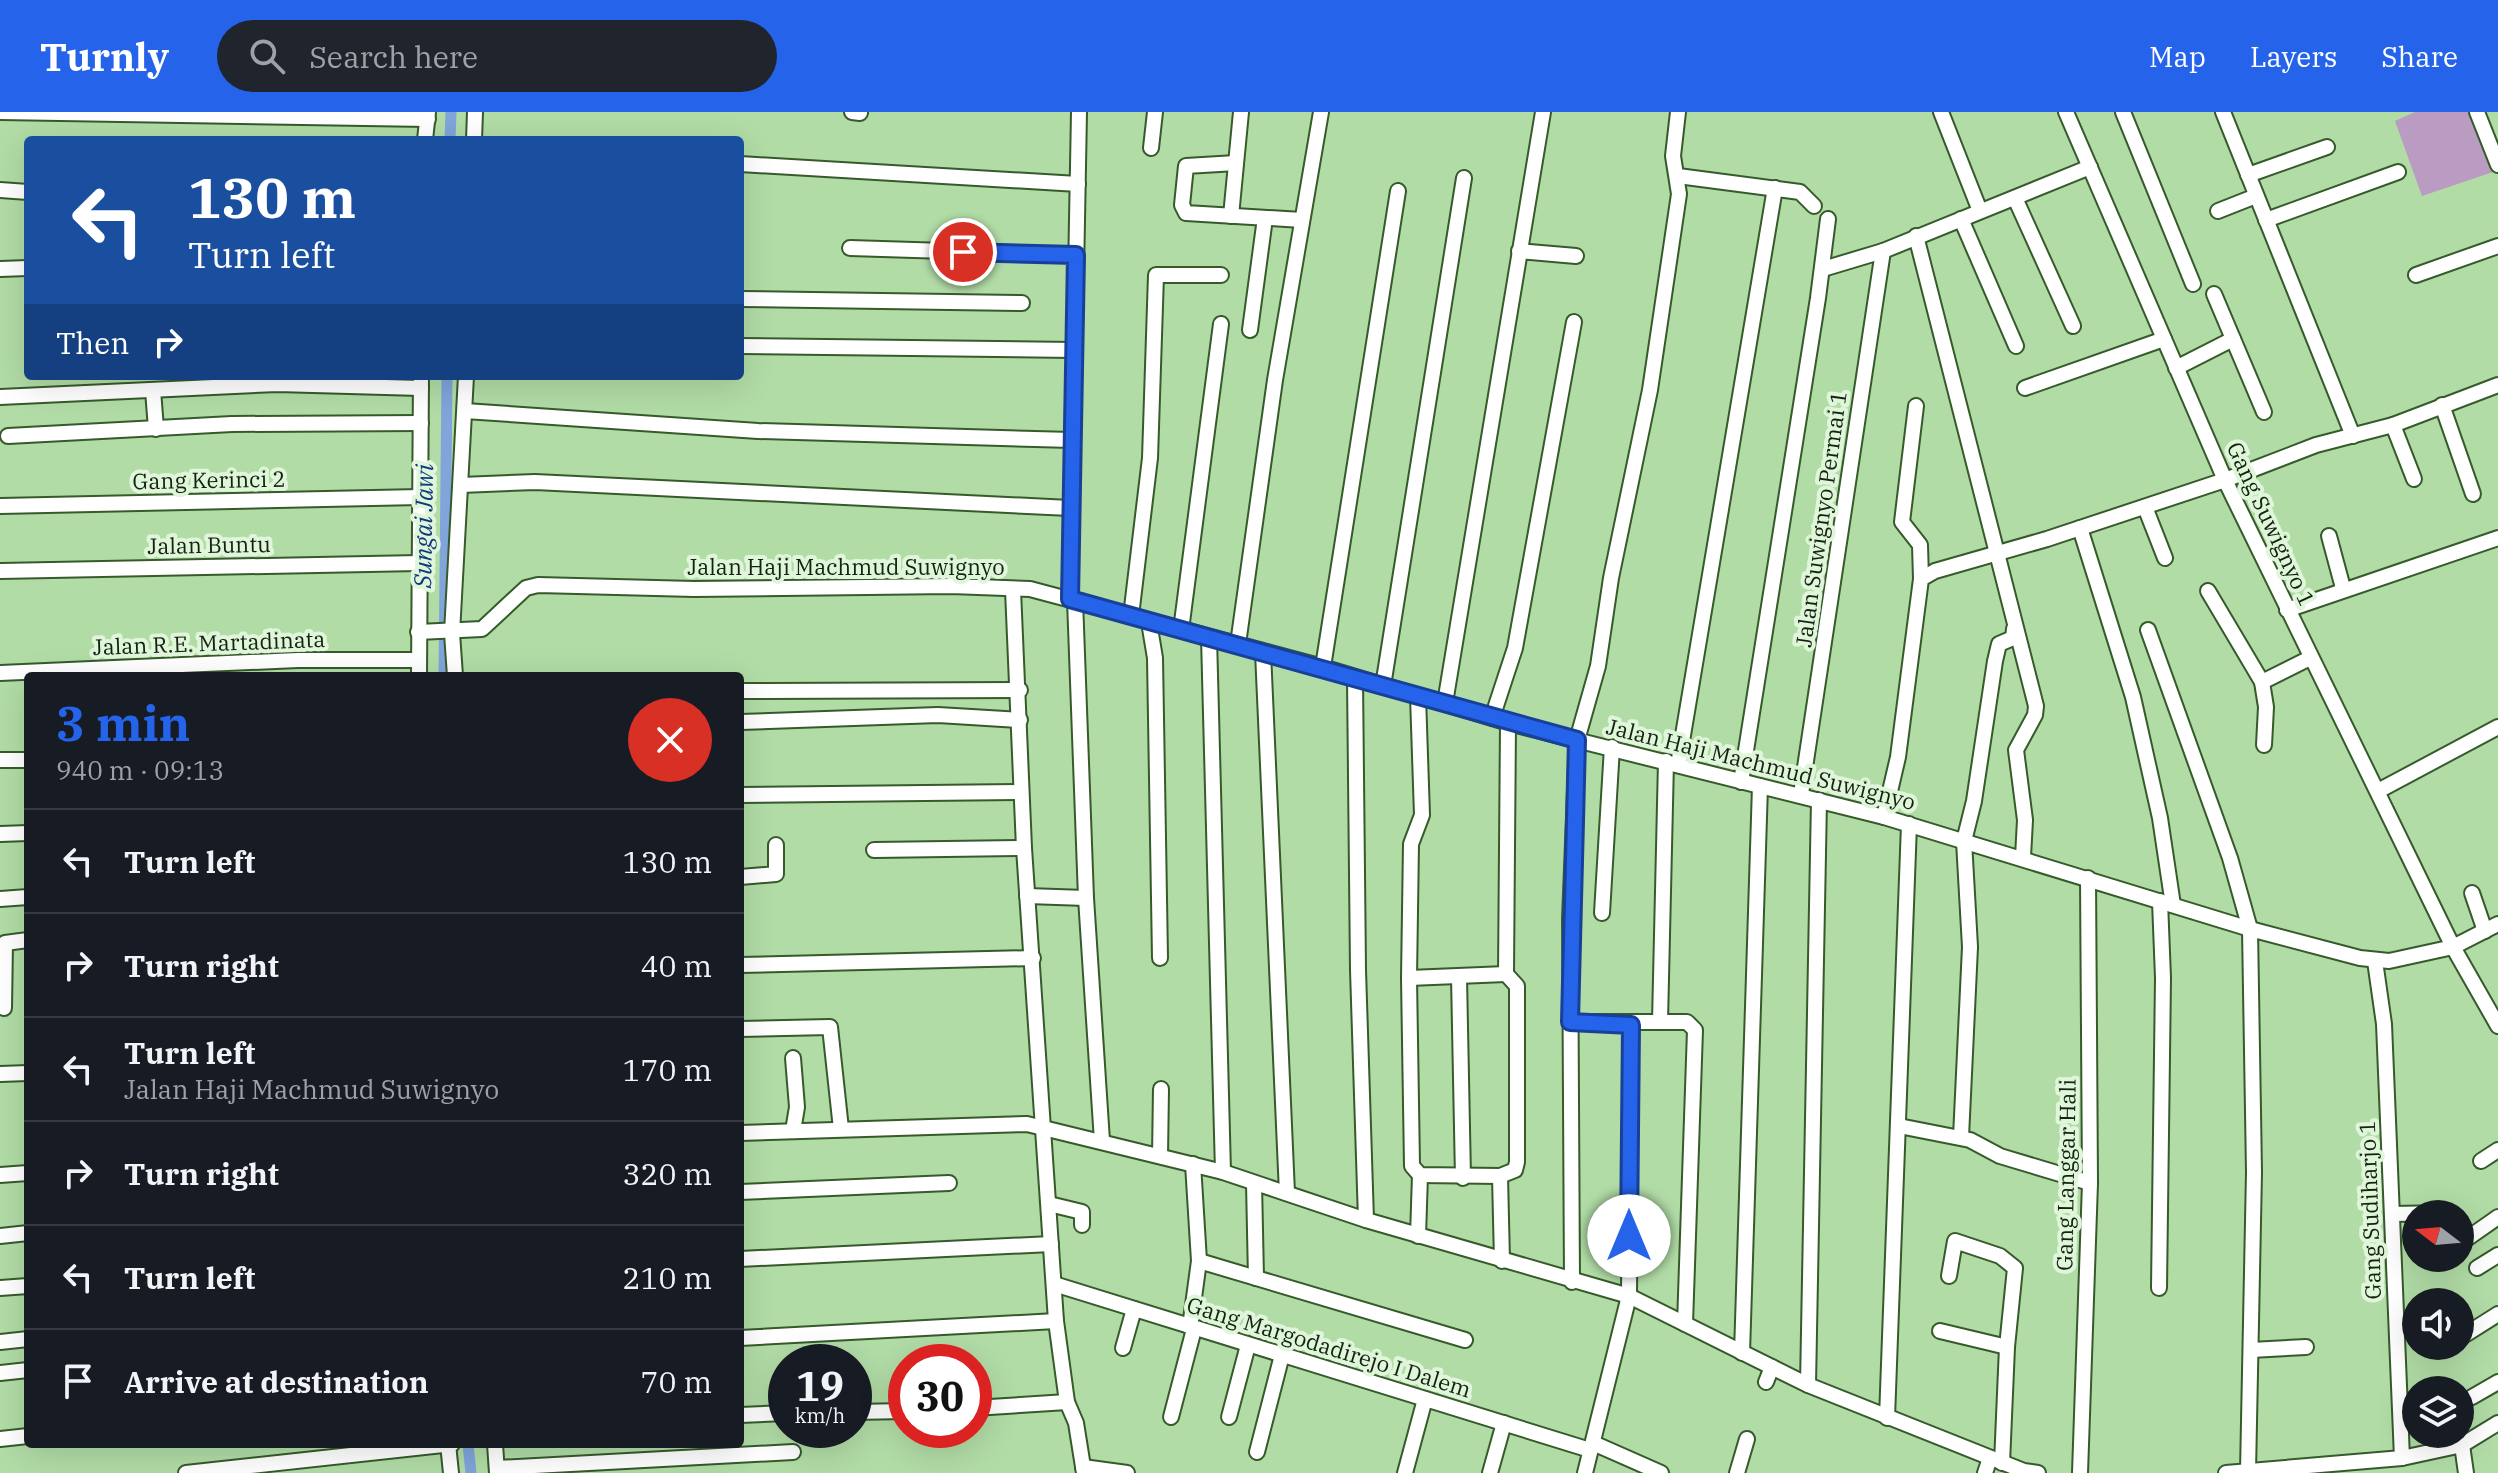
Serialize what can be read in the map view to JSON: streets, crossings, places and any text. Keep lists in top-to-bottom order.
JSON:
{
  "streets": {
    "street": [
      "Gang Kerinci 2",
      "Jalan Suwignyo Permai 1",
      "Gang Suwignyo 1",
      "Jalan Buntu",
      "Jalan Haji Machmud Suwignyo",
      "Jalan R.E. Martadinata",
      "Gang Langgar Hali",
      "Gang Sudiharjo 1",
      "Gang Margodadirejo I Dalem"
    ]
  },
  "crossings": [
    ["Jalan Suwignyo Permai 1", "Jalan Haji Machmud Suwignyo"],
    ["Gang Suwignyo 1", "Jalan Haji Machmud Suwignyo"],
    ["Jalan Haji Machmud Suwignyo", "Gang Langgar Hali"],
    ["Jalan Haji Machmud Suwignyo", "Gang Sudiharjo 1"]
  ],
  "water": ["Sungai Jawi"],
  "north": "left",
  "page": {
    "header": "Turnly",
    "search": "Search here",
    "nav": ["Map", "Layers", "Share"],
    "turn": ["130 m", "Turn left"],
    "then": "Then",
    "heading": ["3 min", "940 m · 09:13"],
    "list": [
      {
        "name": "Turn left",
        "value": "130 m"
      },
      {
        "name": "Turn right",
        "value": "40 m"
      },
      {
        "name": "Turn left",
        "note": "Jalan Haji Machmud Suwignyo",
        "value": "170 m"
      },
      {
        "name": "Turn right",
        "value": "320 m"
      },
      {
        "name": "Turn left",
        "value": "210 m"
      },
      {
        "name": "Arrive at destination",
        "value": "70 m"
      }
    ],
    "speed": "19 km/h",
    "limit": "30"
  }
}
